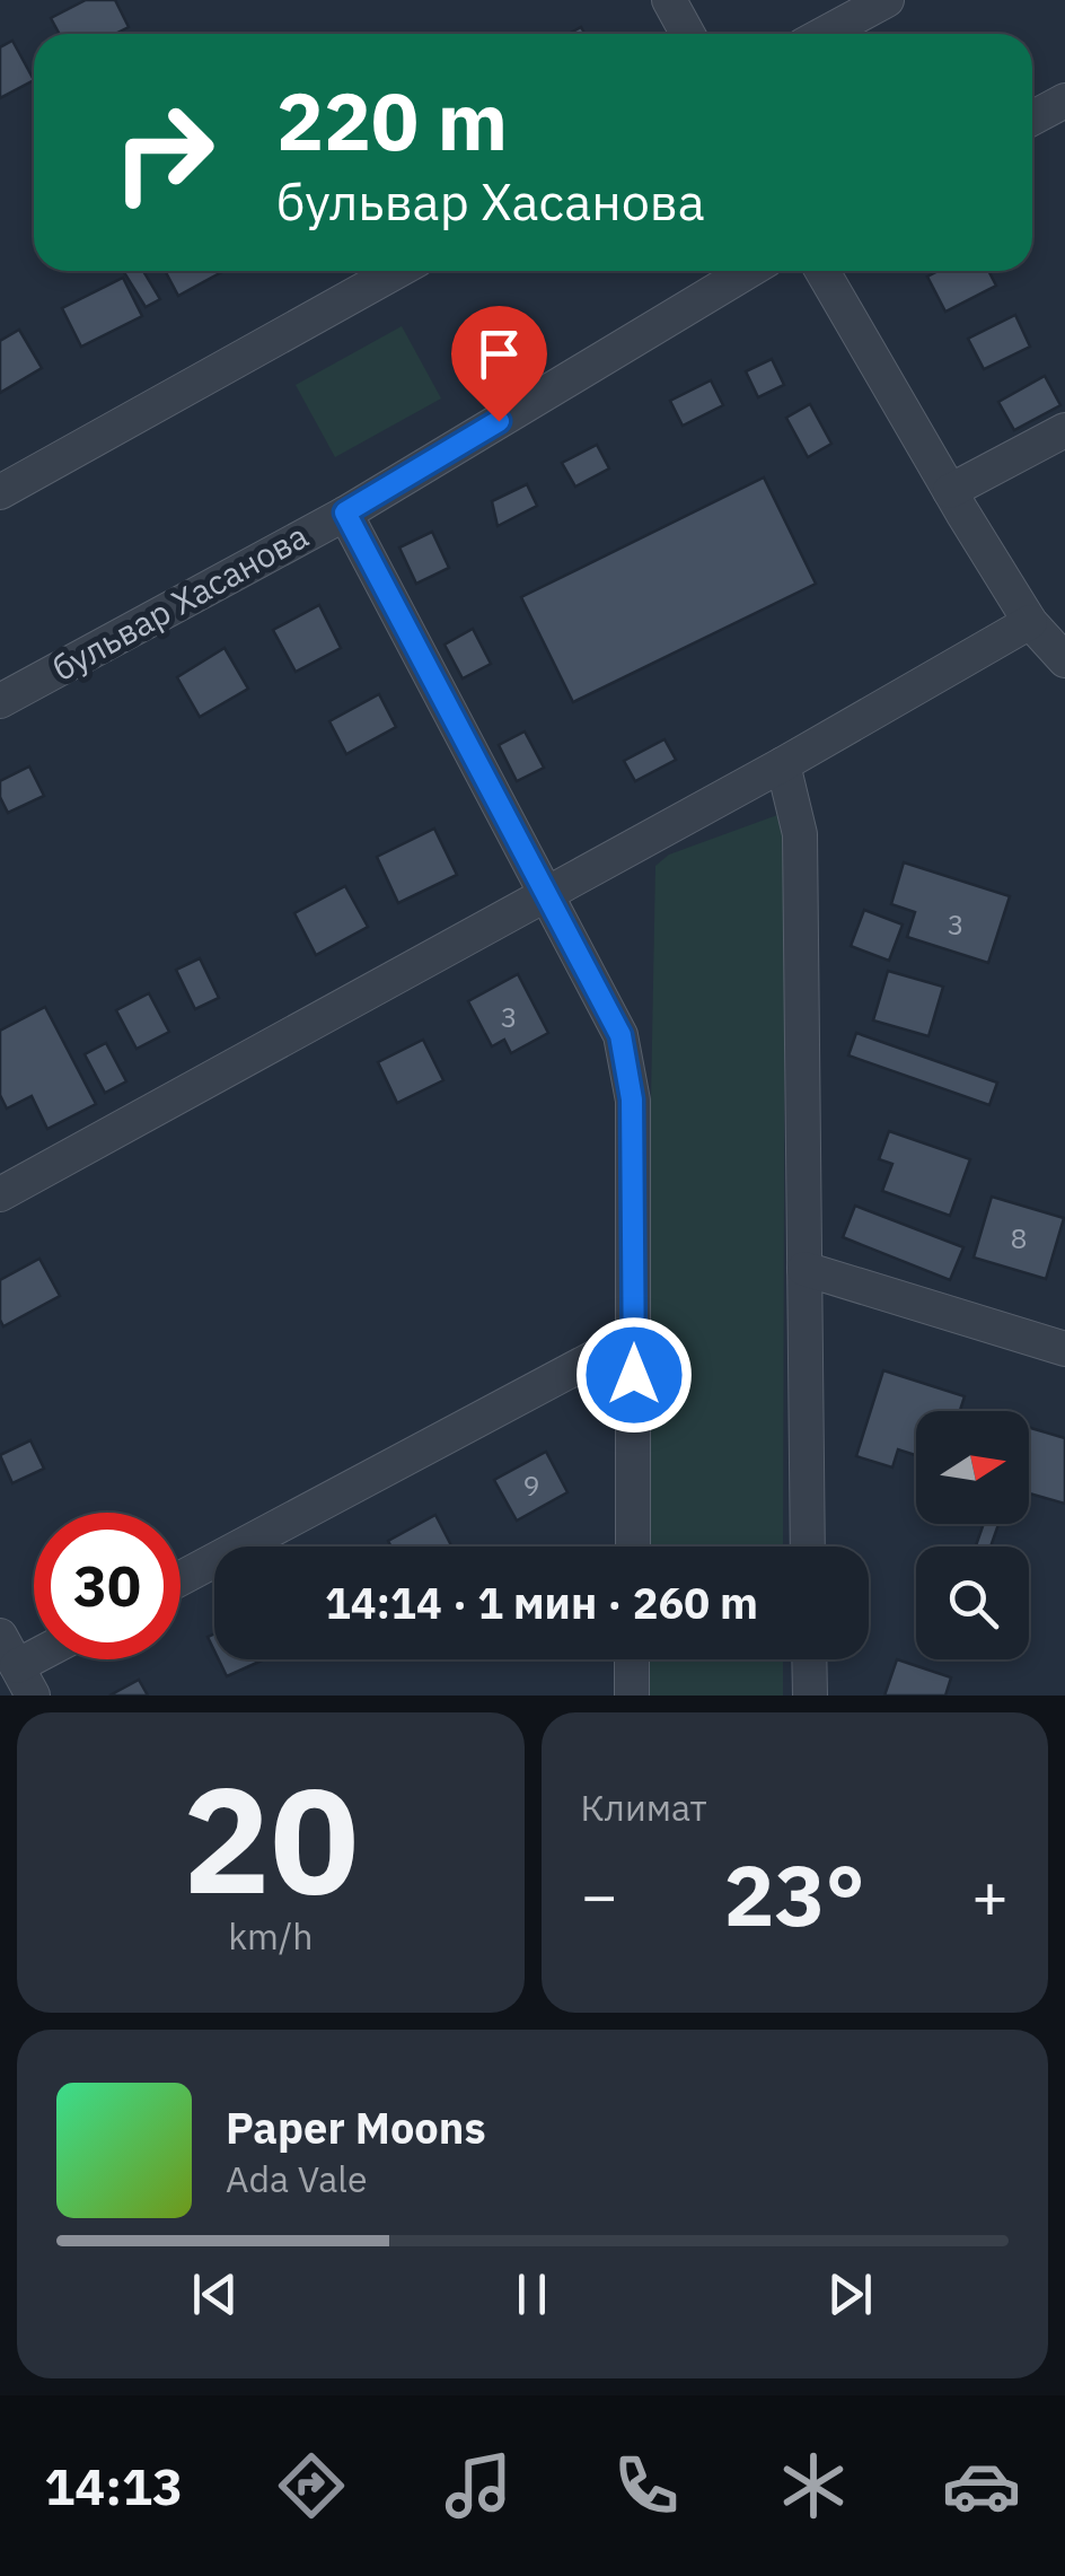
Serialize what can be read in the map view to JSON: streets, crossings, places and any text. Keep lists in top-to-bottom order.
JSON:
{
  "streets": {
    "street": ["бульвар Хасанова"]
  },
  "house_numbers": [
    "3",
    "3",
    "8",
    "9"
  ],
  "north": "right",
  "page": {
    "turn": ["220 m", "бульвар Хасанова"],
    "limit": "30",
    "trip": "14:14 · 1 мин · 260 m",
    "tile": [
      ["20", "km/h"],
      "Климат"
    ],
    "heat": ["−", "23°", "+"],
    "song": ["Paper Moons", "Ada Vale"],
    "tabs": "14:13"
  }
}
